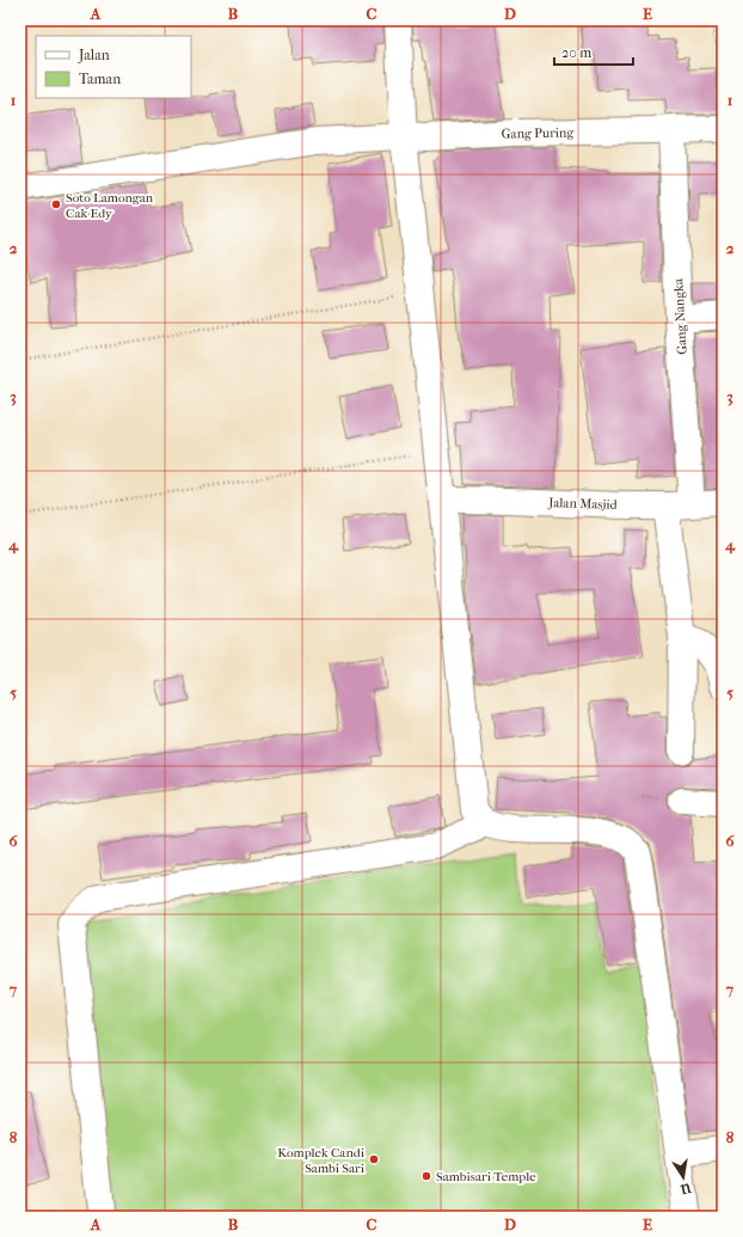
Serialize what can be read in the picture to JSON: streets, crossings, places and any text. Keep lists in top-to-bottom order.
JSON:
{
  "streets": {
    "street": ["Gang Puring", "Gang Nangka", "Jalan Masjid"]
  },
  "crossings": [
    ["Gang Puring", "Gang Nangka"],
    ["Gang Nangka", "Jalan Masjid"]
  ],
  "places": ["Soto Lamongan Cak Edy", "Komplek Candi Sambi Sari", "Sambisari Temple"],
  "legend": ["Jalan", "Taman"],
  "scale_bar": "20 m",
  "north": "bottom",
  "grid": {
    "columns": [
      "A",
      "B",
      "C",
      "D",
      "E"
    ],
    "rows": [
      "1",
      "2",
      "3",
      "4",
      "5",
      "6",
      "7",
      "8"
    ]
  }
}
